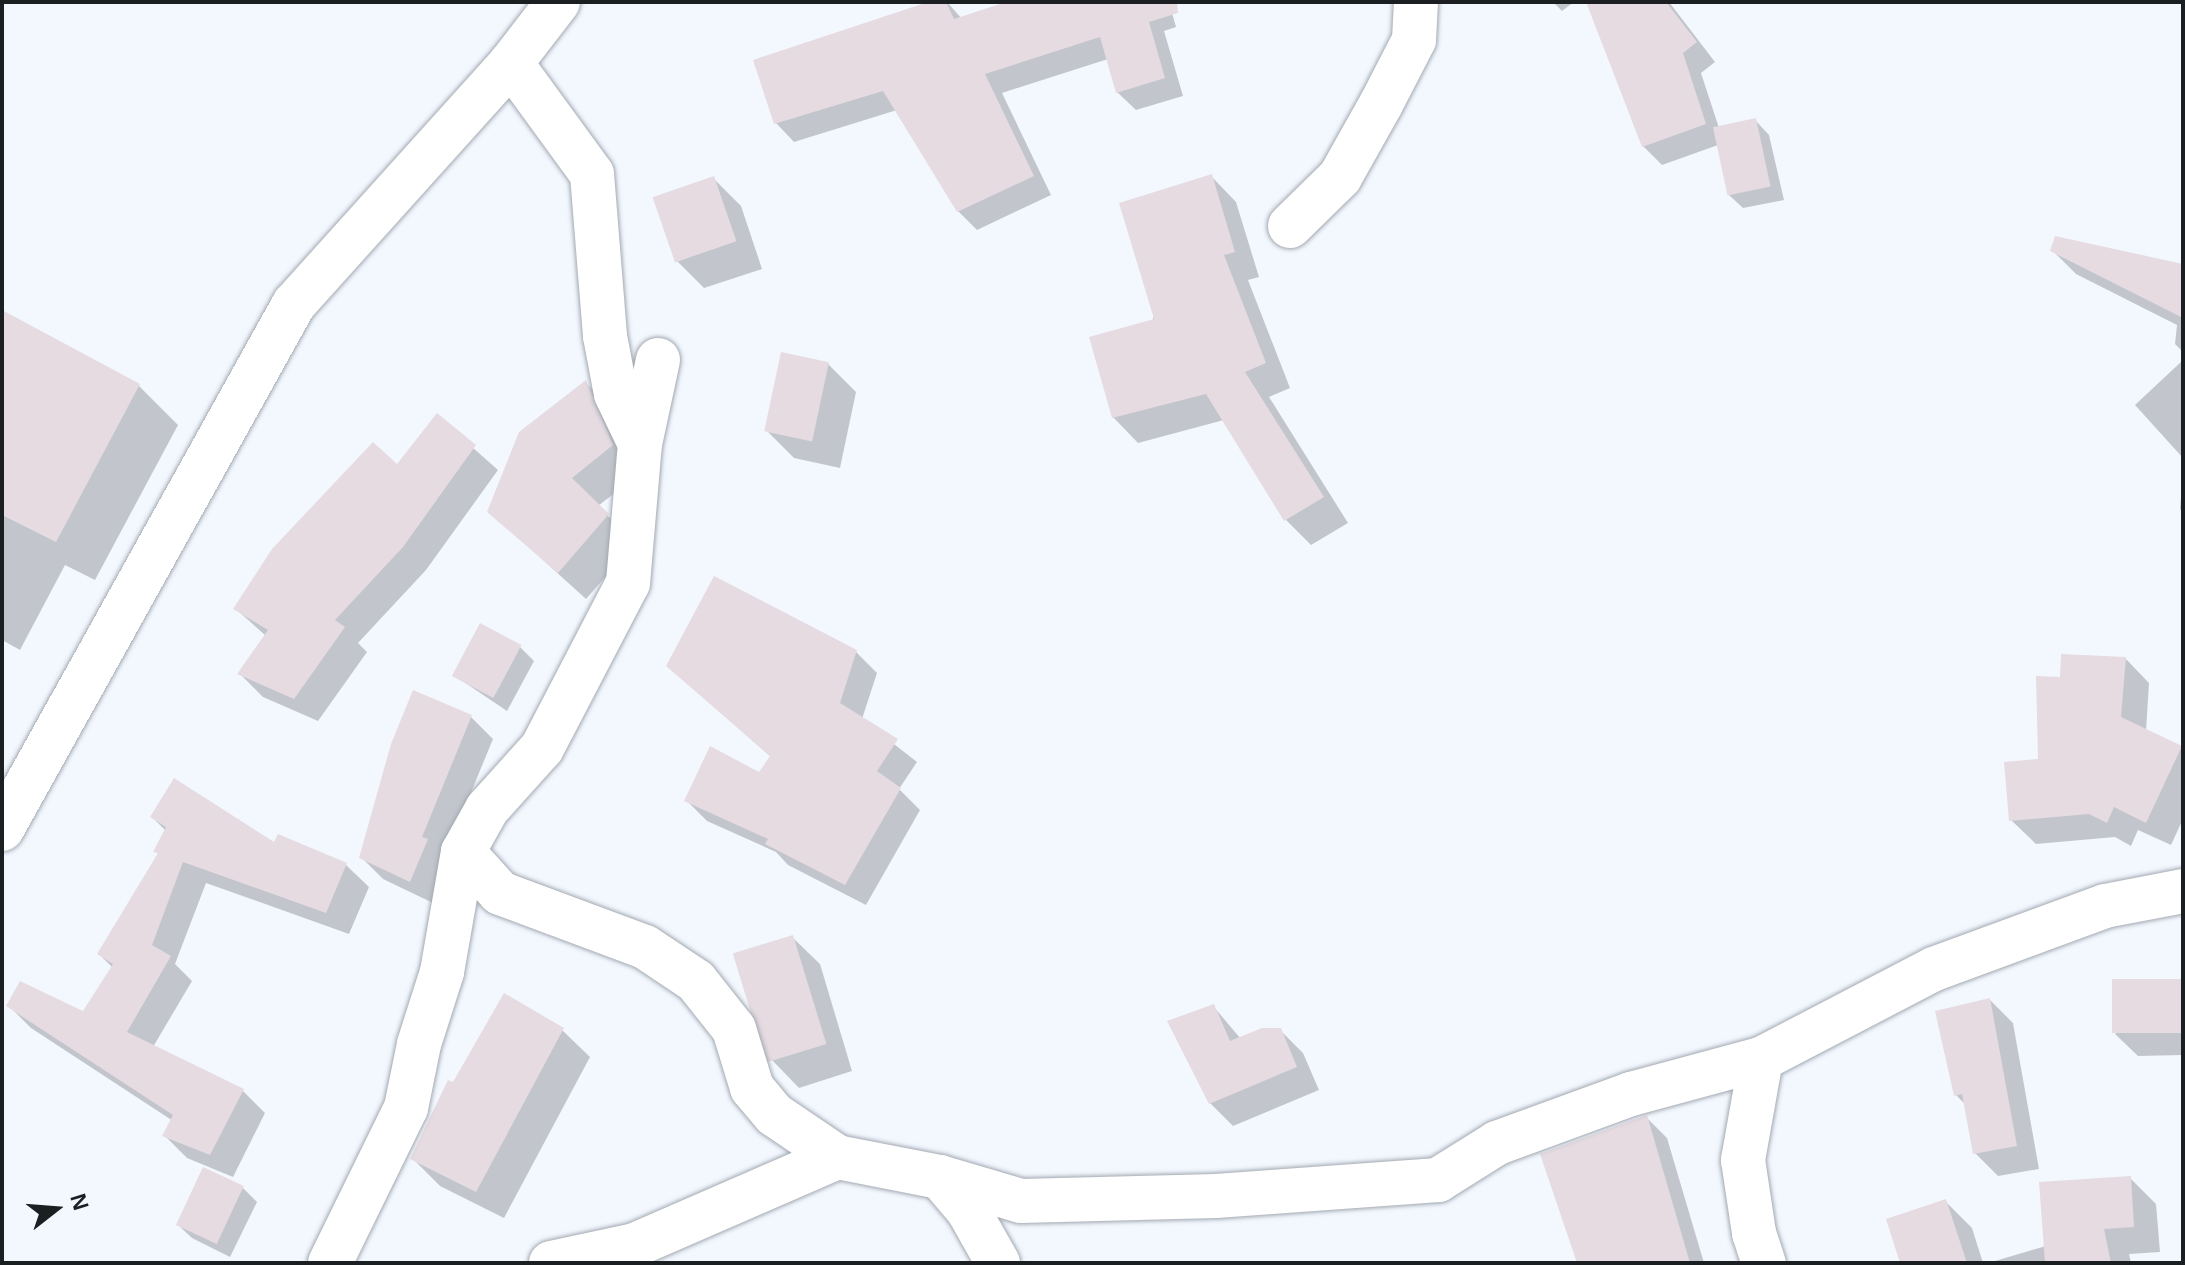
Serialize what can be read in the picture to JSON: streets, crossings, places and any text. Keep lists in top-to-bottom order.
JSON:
{
  "north": "right"
}
